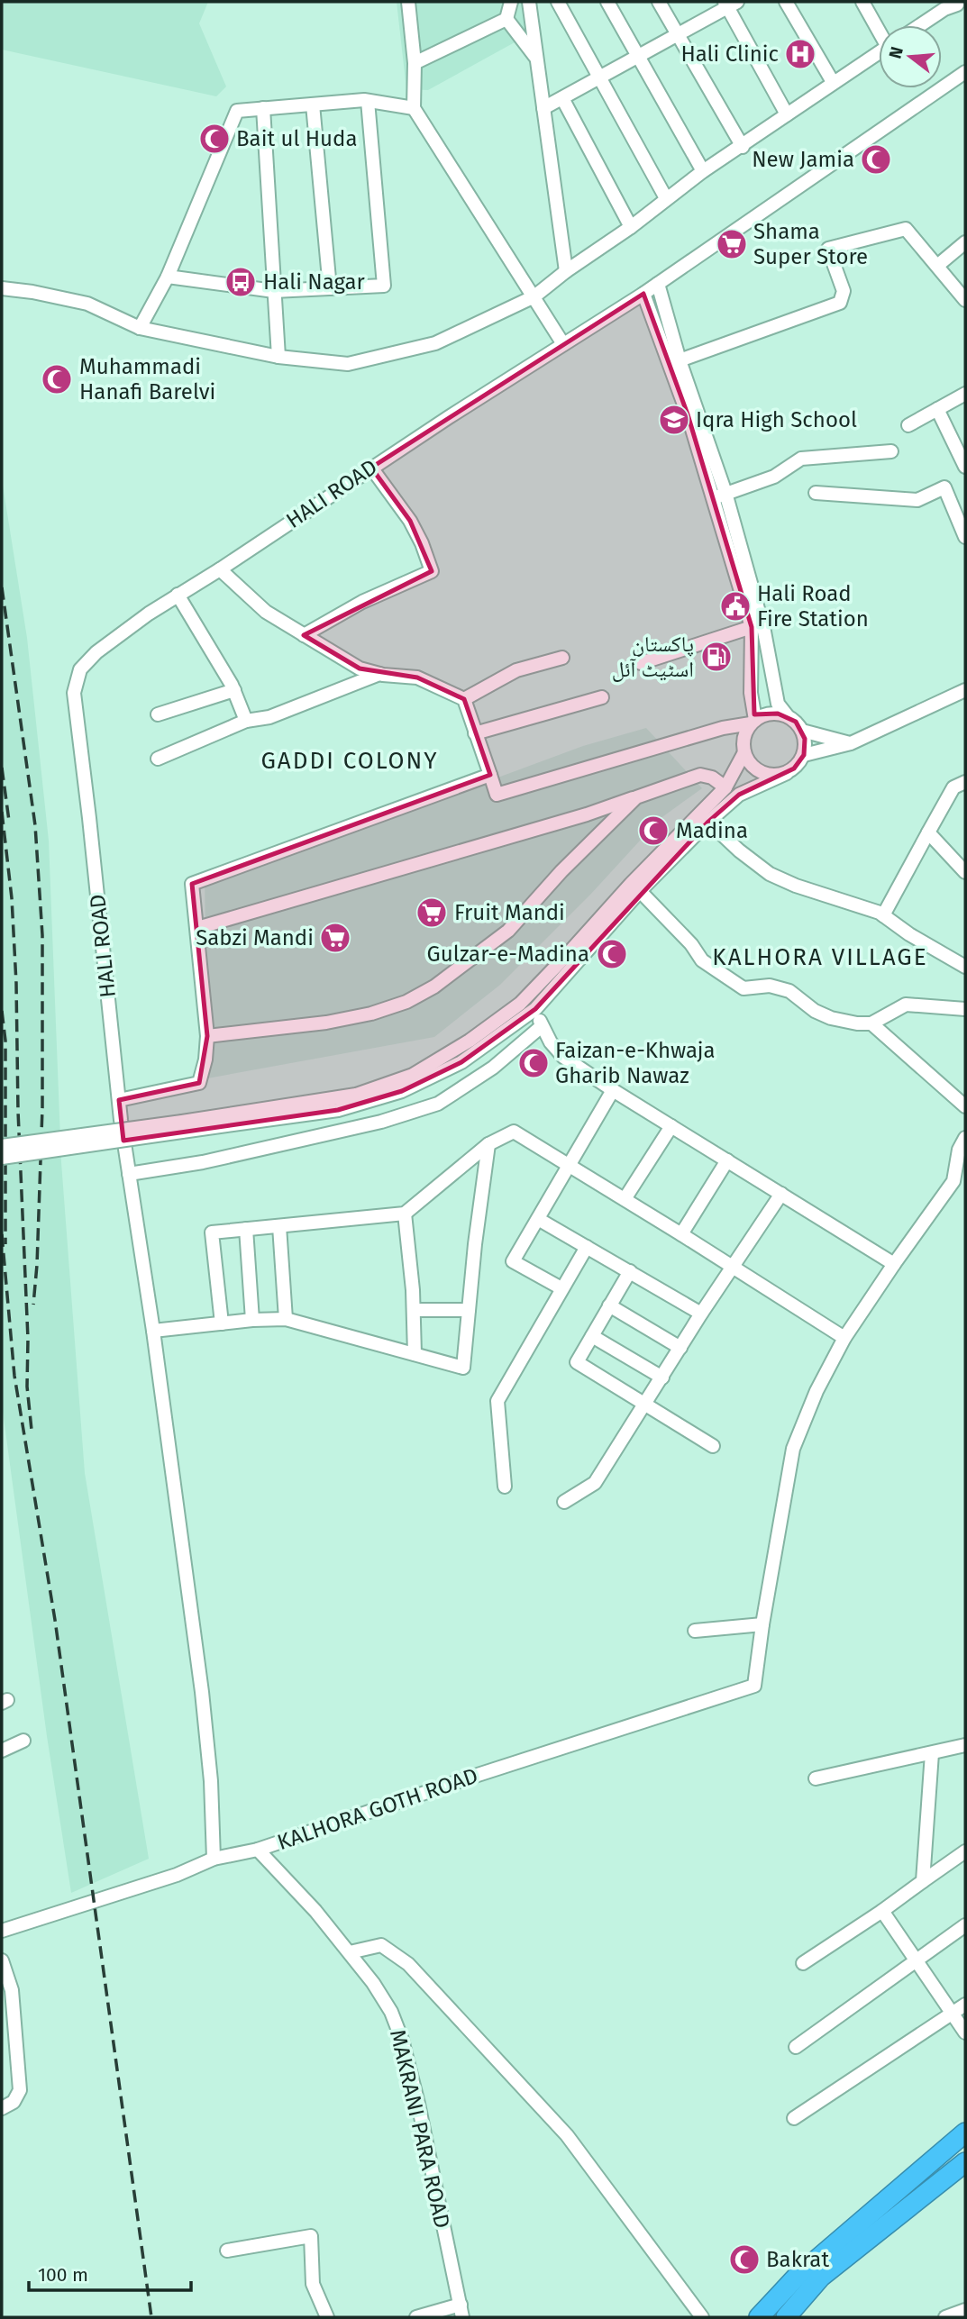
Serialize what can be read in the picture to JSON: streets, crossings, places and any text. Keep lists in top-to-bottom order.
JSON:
{
  "streets": {
    "street": ["HALI ROAD", "KALHORA GOTH ROAD", "MAKRANI PARA ROAD"]
  },
  "crossings": [
    ["HALI ROAD", "KALHORA GOTH ROAD"],
    ["KALHORA GOTH ROAD", "MAKRANI PARA ROAD"]
  ],
  "districts": ["GADDI COLONY", "KALHORA VILLAGE"],
  "places": {
    "hospital": ["Hali Clinic"],
    "mosque": [
      "Bait ul Huda",
      "New Jamia",
      "Muhammadi Hanafi Barelvi",
      "Madina",
      "Gulzar-e-Madina",
      "Faizan-e-Khwaja Gharib Nawaz",
      "Bakrat"
    ],
    "supermarket": ["Shama Super Store", "Fruit Mandi", "Sabzi Mandi"],
    "bus stop": ["Hali Nagar"],
    "school or university": ["Iqra High School"],
    "public building": ["Hali Road Fire Station"],
    "fuel station": ["پاکستان اسٹیٹ آئل"]
  },
  "scale_bar": "100 m",
  "north": "left"
}
